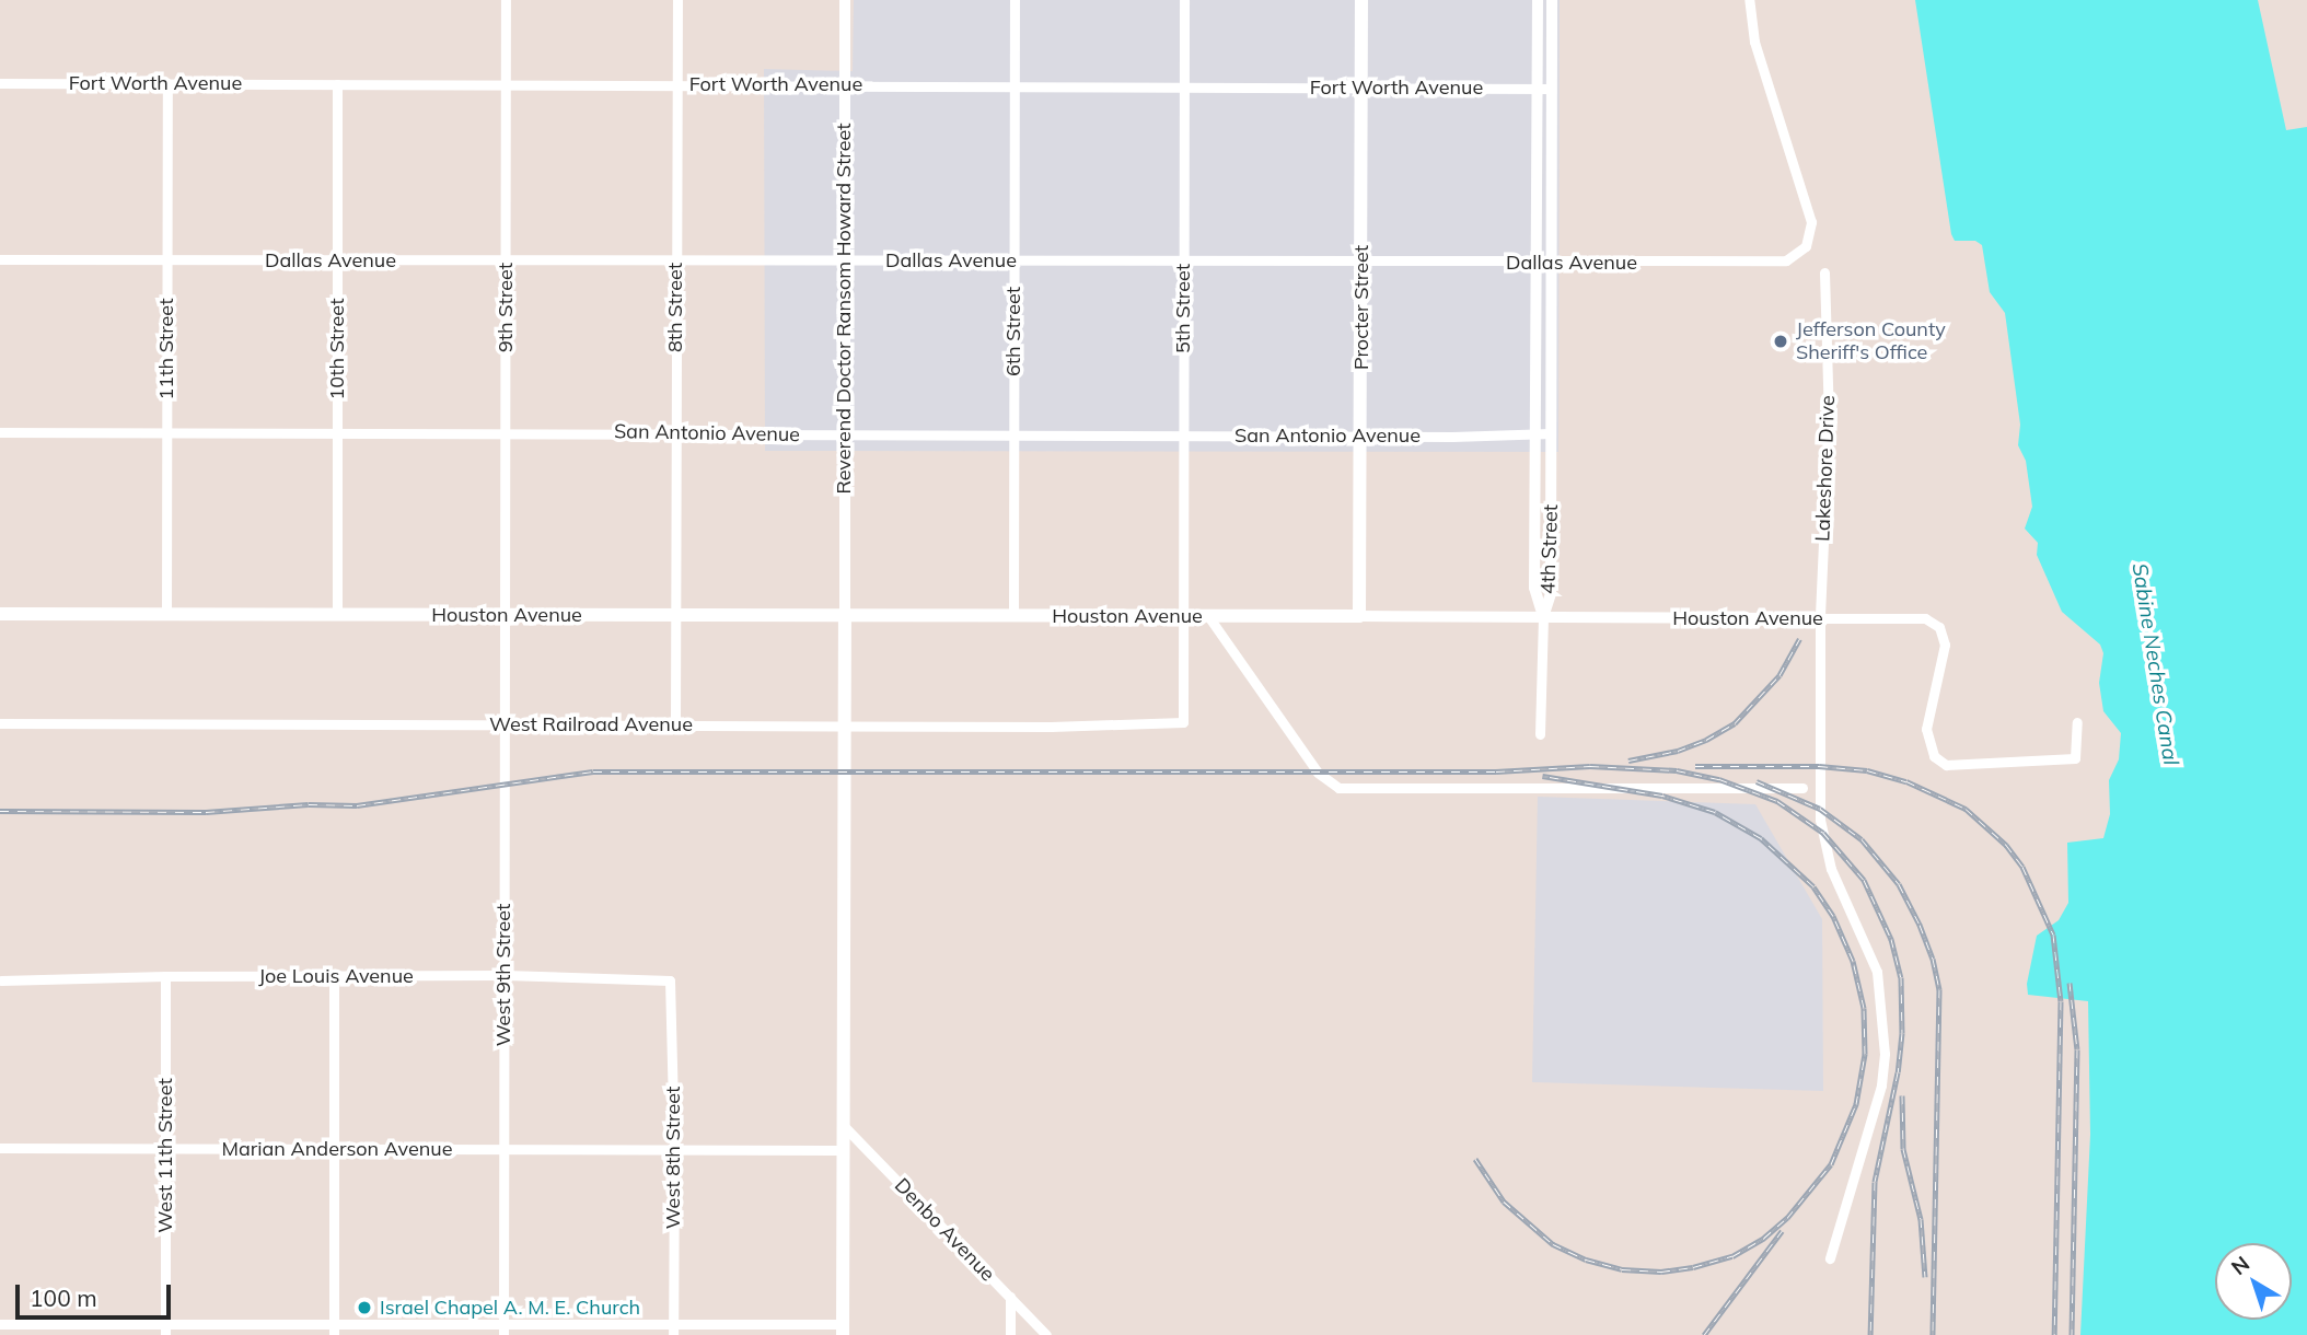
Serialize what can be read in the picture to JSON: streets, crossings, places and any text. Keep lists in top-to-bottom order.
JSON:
{
  "streets": {
    "main road": ["Procter Street", "Houston Avenue"],
    "street": [
      "Fort Worth Avenue",
      "Dallas Avenue",
      "9th Street",
      "8th Street",
      "Reverend Doctor Ransom Howard Street",
      "5th Street",
      "6th Street",
      "11th Street",
      "10th Street",
      "San Antonio Avenue",
      "Lakeshore Drive",
      "4th Street",
      "West Railroad Avenue",
      "West 9th Street",
      "Joe Louis Avenue",
      "Marian Anderson Avenue",
      "West 11th Street",
      "West 8th Street",
      "Denbo Avenue"
    ]
  },
  "crossings": [
    ["Fort Worth Avenue", "9th Street"],
    ["Fort Worth Avenue", "8th Street"],
    ["Fort Worth Avenue", "Procter Street"],
    ["Fort Worth Avenue", "Reverend Doctor Ransom Howard Street"],
    ["Fort Worth Avenue", "5th Street"],
    ["Fort Worth Avenue", "6th Street"],
    ["Fort Worth Avenue", "11th Street"],
    ["Fort Worth Avenue", "10th Street"],
    ["Fort Worth Avenue", "4th Street"],
    ["Dallas Avenue", "9th Street"],
    ["Dallas Avenue", "8th Street"],
    ["Dallas Avenue", "Procter Street"],
    ["Dallas Avenue", "Reverend Doctor Ransom Howard Street"],
    ["Dallas Avenue", "5th Street"],
    ["Dallas Avenue", "6th Street"],
    ["Dallas Avenue", "11th Street"],
    ["Dallas Avenue", "10th Street"],
    ["Dallas Avenue", "4th Street"],
    ["9th Street", "San Antonio Avenue"],
    ["9th Street", "Houston Avenue"],
    ["9th Street", "West 9th Street"],
    ["8th Street", "San Antonio Avenue"],
    ["8th Street", "Houston Avenue"],
    ["Procter Street", "San Antonio Avenue"],
    ["Procter Street", "Houston Avenue"],
    ["Reverend Doctor Ransom Howard Street", "San Antonio Avenue"],
    ["Reverend Doctor Ransom Howard Street", "Houston Avenue"],
    ["5th Street", "San Antonio Avenue"],
    ["5th Street", "Houston Avenue"],
    ["5th Street", "West Railroad Avenue"],
    ["6th Street", "San Antonio Avenue"],
    ["6th Street", "Houston Avenue"],
    ["11th Street", "San Antonio Avenue"],
    ["11th Street", "Houston Avenue"],
    ["10th Street", "San Antonio Avenue"],
    ["10th Street", "Houston Avenue"],
    ["San Antonio Avenue", "4th Street"],
    ["Lakeshore Drive", "Houston Avenue"],
    ["4th Street", "Houston Avenue"],
    ["Houston Avenue", "West 9th Street"],
    ["West Railroad Avenue", "West 9th Street"],
    ["West 9th Street", "Joe Louis Avenue"],
    ["West 9th Street", "Marian Anderson Avenue"],
    ["Joe Louis Avenue", "West 11th Street"],
    ["Joe Louis Avenue", "West 8th Street"],
    ["Marian Anderson Avenue", "West 11th Street"],
    ["Marian Anderson Avenue", "West 8th Street"]
  ],
  "water": ["Sabine Neches Canal"],
  "places": ["Jefferson County Sheriff's Office", "Israel Chapel A. M. E. Church"],
  "scale_bar": "100 m",
  "north": "top left"
}
